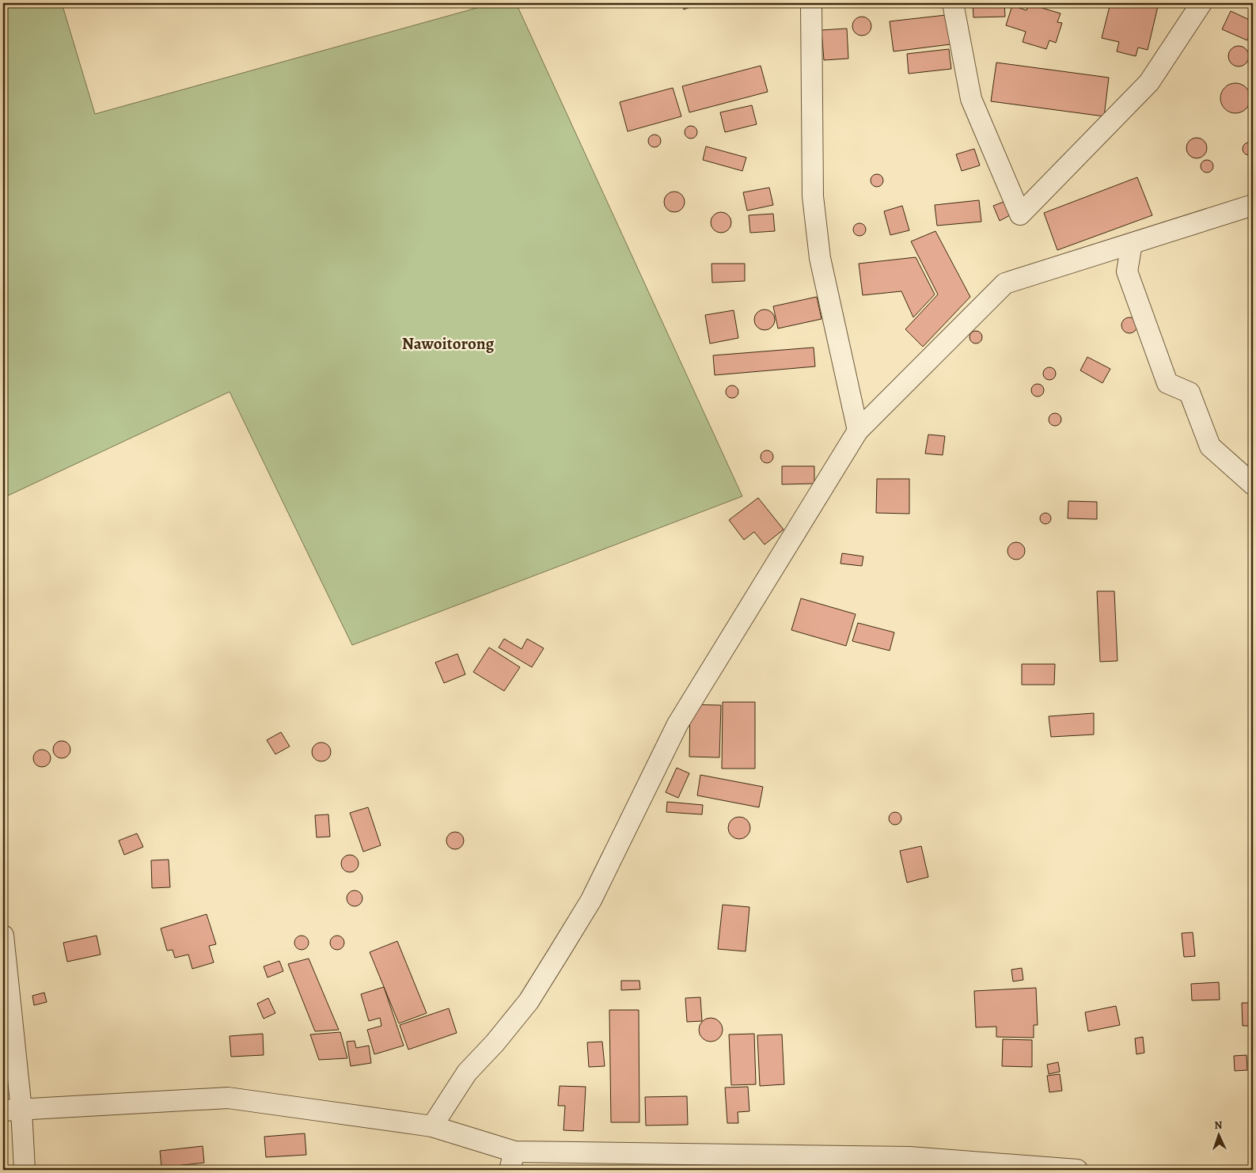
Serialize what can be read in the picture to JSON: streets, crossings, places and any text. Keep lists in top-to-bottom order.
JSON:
{
  "districts": ["Nawoitorong"],
  "north": "top"
}
